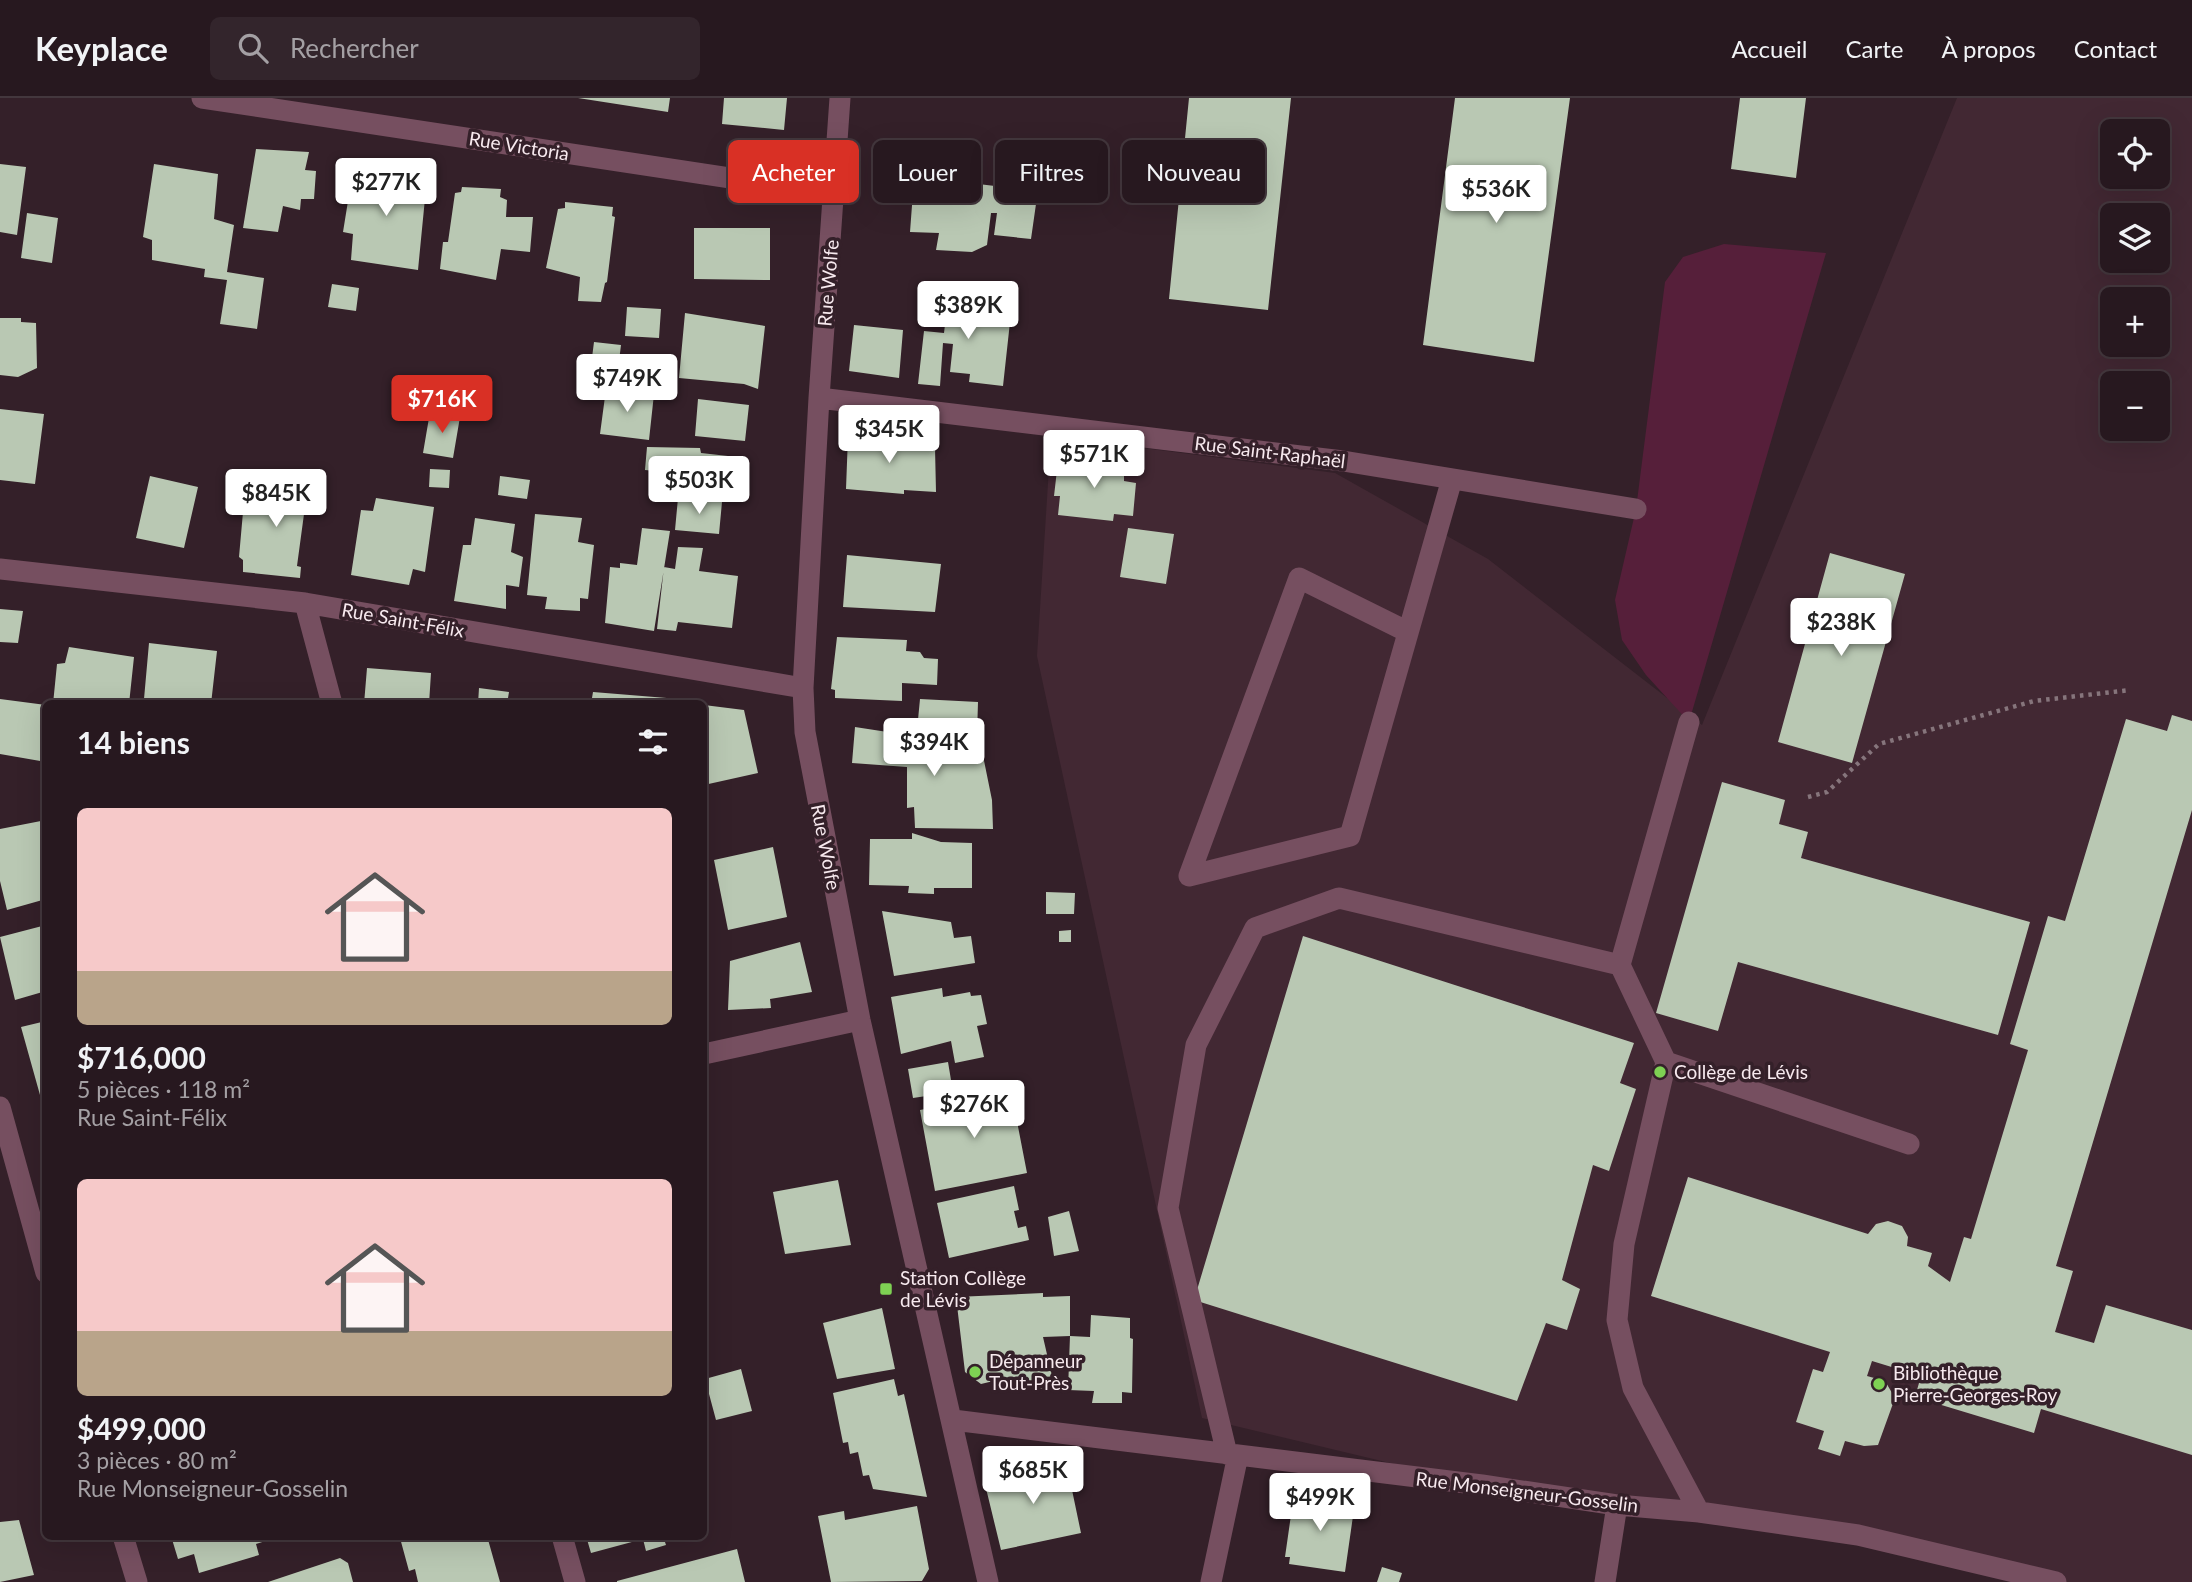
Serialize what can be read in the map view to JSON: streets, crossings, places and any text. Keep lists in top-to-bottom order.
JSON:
{
  "streets": {
    "street": [
      "Rue Victoria",
      "Rue Wolfe",
      "Rue Saint-Raphaël",
      "Rue Saint-Félix",
      "Rue Monseigneur-Gosselin"
    ]
  },
  "crossings": [
    ["Rue Wolfe", "Rue Saint-Raphaël"],
    ["Rue Wolfe", "Rue Saint-Félix"],
    ["Rue Wolfe", "Rue Monseigneur-Gosselin"]
  ],
  "places": {
    "other": ["Collège de Lévis", "Dépanneur Tout-Près", "Bibliothèque Pierre-Georges-Roy"],
    "transit": ["Station Collège de Lévis"]
  },
  "page": {
    "header": "Keyplace",
    "search": "Rechercher",
    "nav": [
      "Accueil",
      "Carte",
      "À propos",
      "Contact"
    ],
    "map_buttons": ["+", "−"],
    "chip": [
      "Acheter",
      "Louer",
      "Filtres",
      "Nouveau"
    ],
    "price": [
      "$277K",
      "$536K",
      "$389K",
      "$749K",
      "$716K",
      "$345K",
      "$571K",
      "$503K",
      "$845K",
      "$238K",
      "$394K",
      "$276K",
      "$685K",
      "$499K"
    ],
    "heading": "14 biens",
    "list": [
      {
        "name": "$716,000",
        "note": "5 pièces · 118 m² · Rue Saint-Félix"
      },
      {
        "name": "$499,000",
        "note": "3 pièces · 80 m² · Rue Monseigneur-Gosselin"
      }
    ]
  }
}
